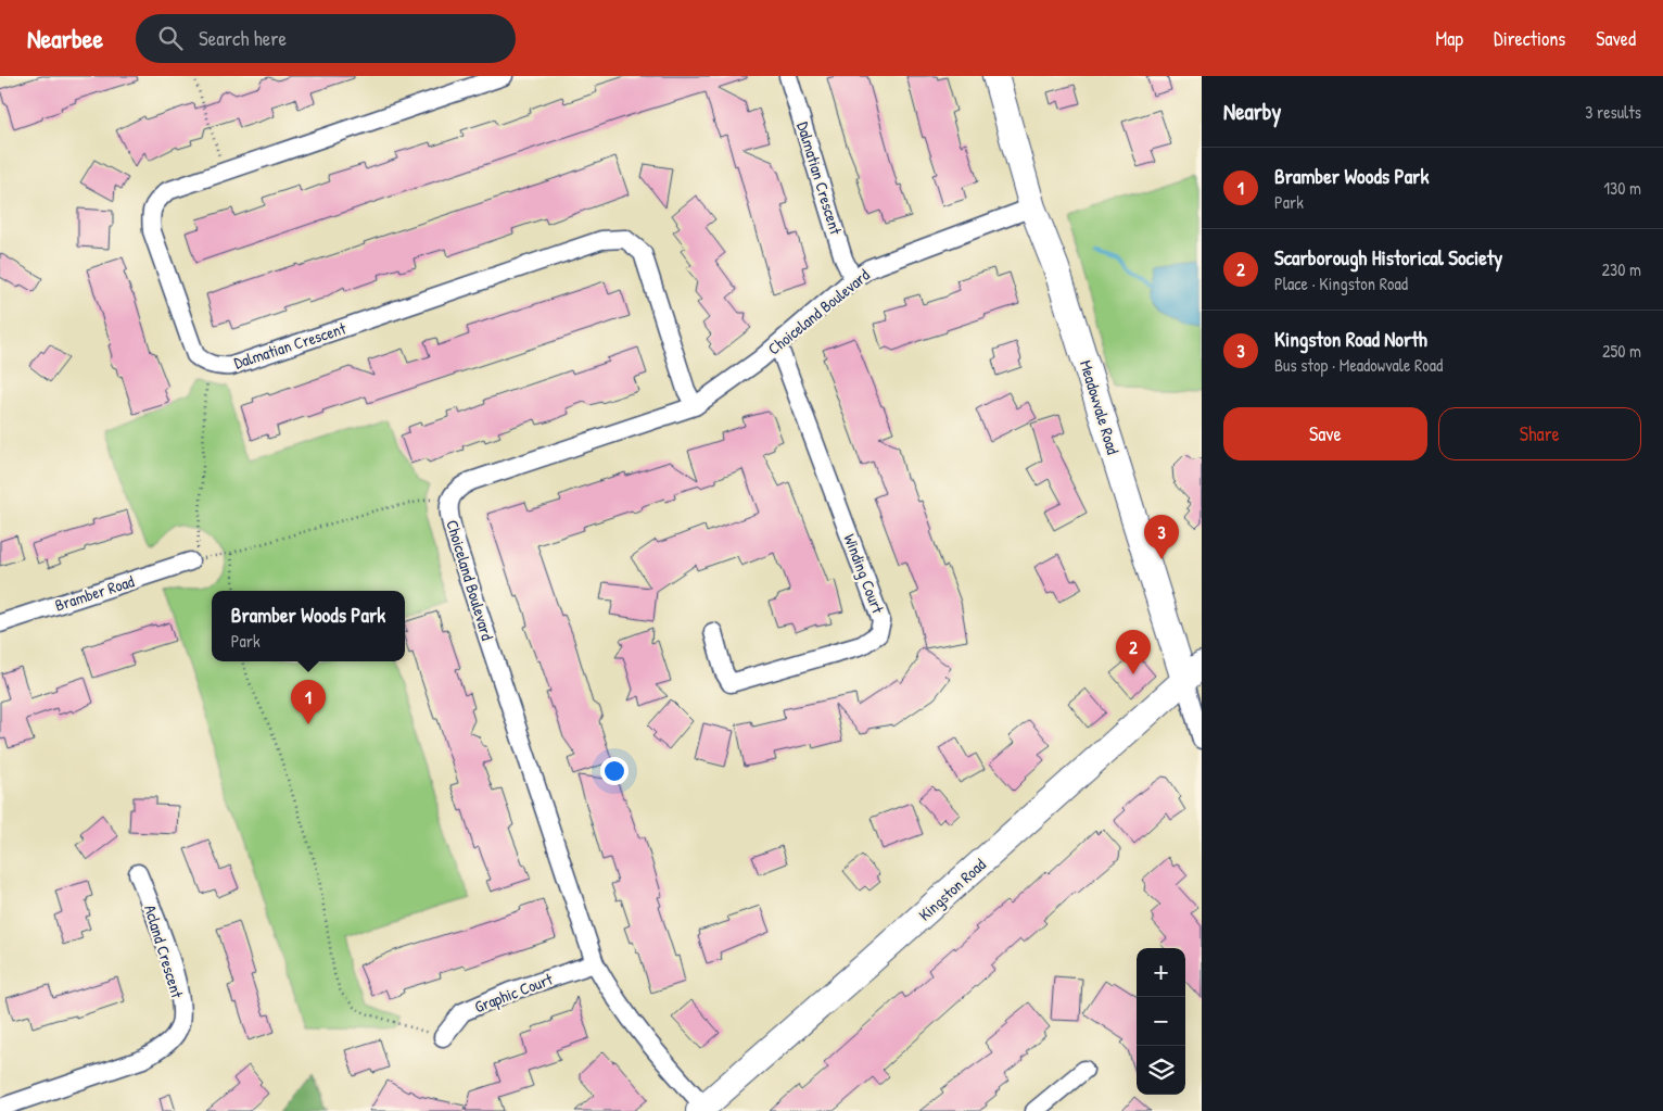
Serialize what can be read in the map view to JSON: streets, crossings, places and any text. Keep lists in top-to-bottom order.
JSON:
{
  "streets": {
    "street": [
      "Dalmatian Crescent",
      "Choiceland Boulevard",
      "Meadowvale Road",
      "Winding Court",
      "Bramber Road",
      "Kingston Road",
      "Acland Crescent",
      "Graphic Court"
    ]
  },
  "crossings": [
    ["Dalmatian Crescent", "Choiceland Boulevard"],
    ["Choiceland Boulevard", "Meadowvale Road"],
    ["Choiceland Boulevard", "Winding Court"],
    ["Choiceland Boulevard", "Kingston Road"],
    ["Choiceland Boulevard", "Graphic Court"],
    ["Meadowvale Road", "Kingston Road"]
  ],
  "page": {
    "header": "Nearbee",
    "search": "Search here",
    "nav": ["Map", "Directions", "Saved"],
    "heading": ["Nearby", "3 results"],
    "list": [
      {
        "mark": "1",
        "name": "Bramber Woods Park",
        "note": "Park",
        "value": "130 m"
      },
      {
        "mark": "2",
        "name": "Scarborough Historical Society",
        "note": "Place · Kingston Road",
        "value": "230 m"
      },
      {
        "mark": "3",
        "name": "Kingston Road North",
        "note": "Bus stop · Meadowvale Road",
        "value": "250 m"
      }
    ],
    "buttons": ["Save", "Share"],
    "pins": ["3", "2", "1"],
    "popup": ["Bramber Woods Park", "Park"],
    "map_buttons": ["+", "−"]
  }
}
